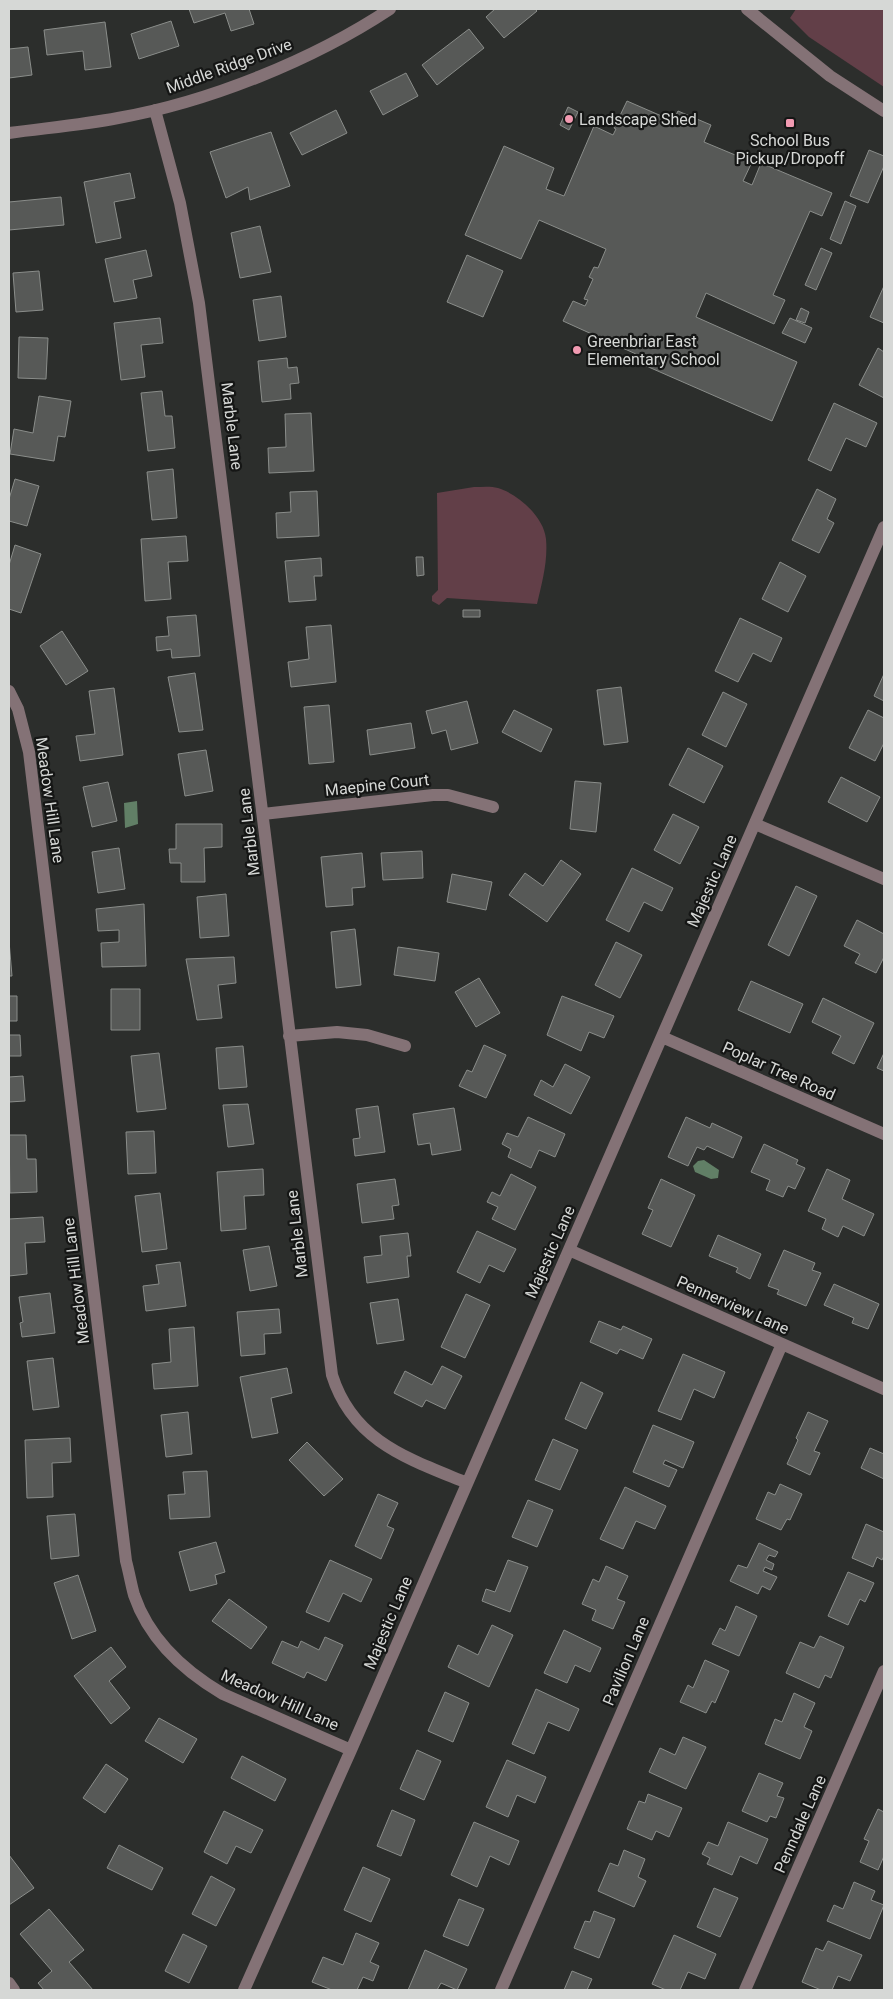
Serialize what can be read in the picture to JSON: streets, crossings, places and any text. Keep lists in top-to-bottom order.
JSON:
{
  "streets": {
    "street": [
      "Middle Ridge Drive",
      "Marble Lane",
      "Maepine Court",
      "Meadow Hill Lane",
      "Majestic Lane",
      "Poplar Tree Road",
      "Pennerview Lane",
      "Pavilion Lane",
      "Penndale Lane"
    ]
  },
  "crossings": [
    ["Middle Ridge Drive", "Marble Lane"],
    ["Marble Lane", "Maepine Court"],
    ["Marble Lane", "Majestic Lane"],
    ["Meadow Hill Lane", "Majestic Lane"],
    ["Majestic Lane", "Poplar Tree Road"],
    ["Majestic Lane", "Pennerview Lane"],
    ["Pennerview Lane", "Pavilion Lane"]
  ],
  "places": {
    "other": ["Landscape Shed", "Greenbriar East Elementary School"],
    "transit": ["School Bus Pickup/Dropoff"]
  }
}
